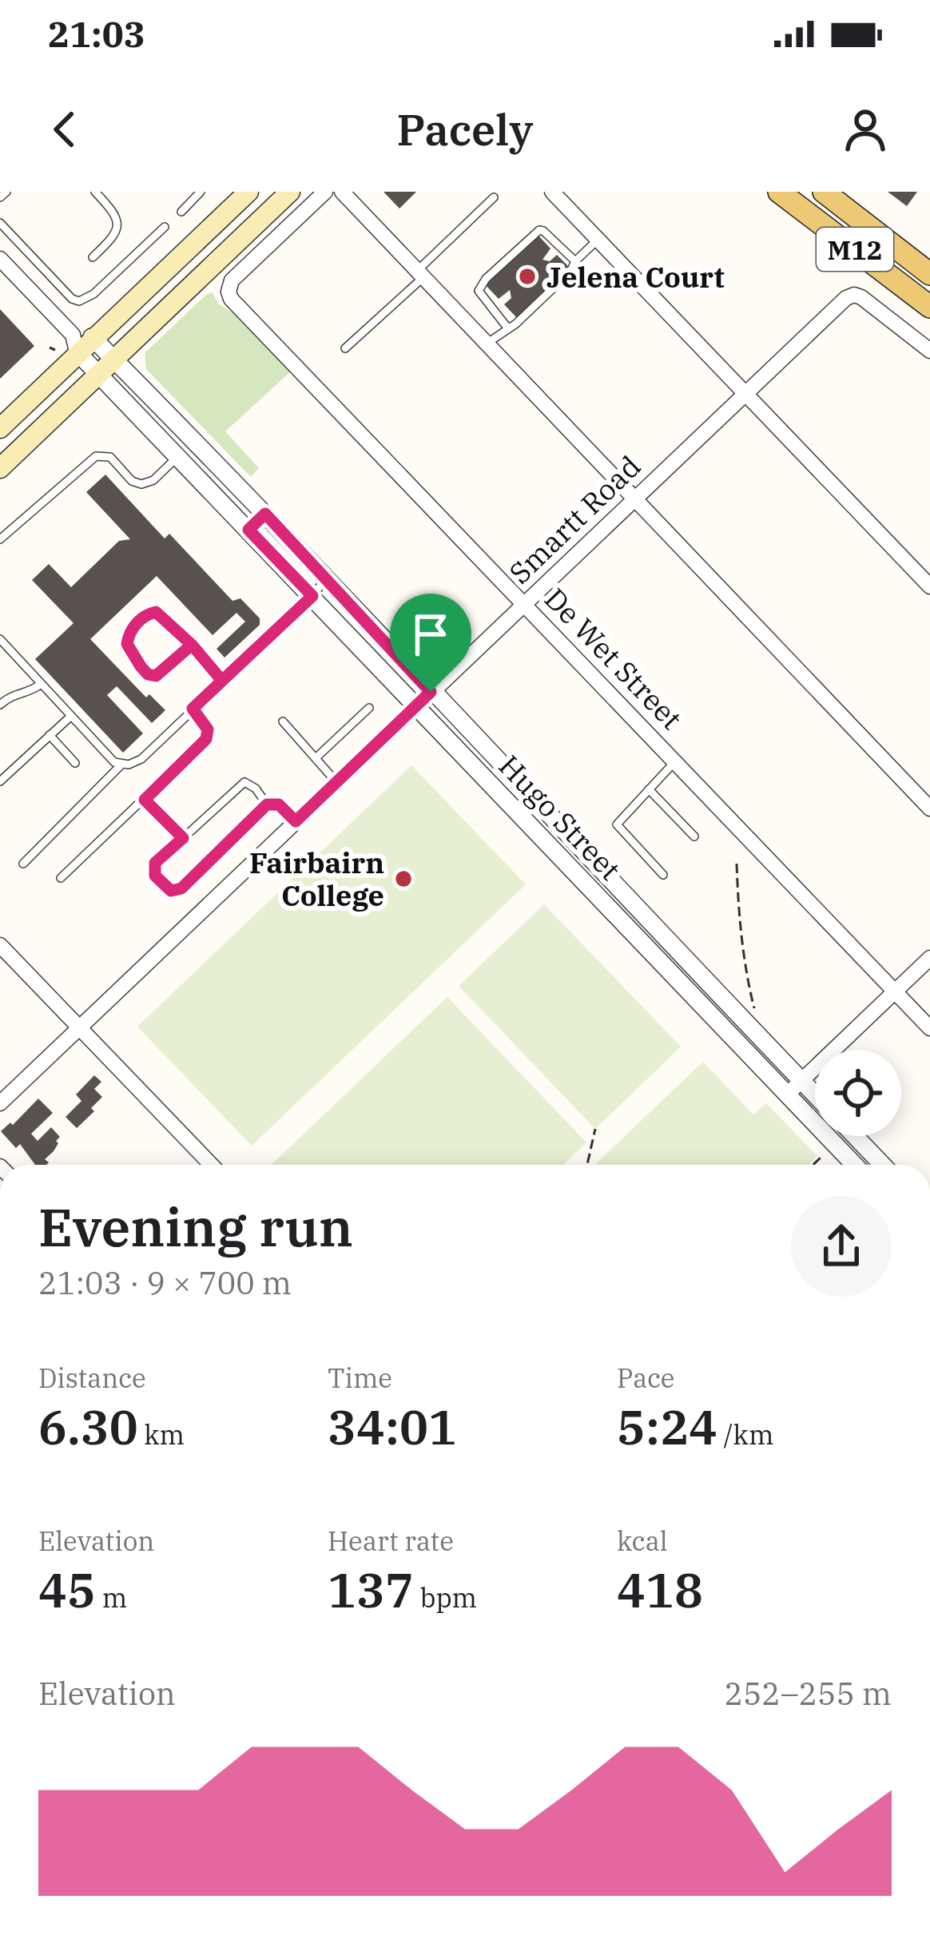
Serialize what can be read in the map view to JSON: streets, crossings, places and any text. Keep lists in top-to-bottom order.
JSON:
{
  "streets": {
    "main road": ["M12"],
    "street": ["Smartt Road", "De Wet Street", "Hugo Street"]
  },
  "crossings": [
    ["Smartt Road", "De Wet Street"],
    ["Smartt Road", "Hugo Street"]
  ],
  "places": ["Jelena Court", "Fairbairn College"],
  "page": {
    "status": "21:03",
    "header": "Pacely",
    "heading": ["Evening run", "21:03 · 9 × 700 m"],
    "stats": [
      ["Distance", "6.30 km"],
      ["Time", "34:01"],
      ["Pace", "5:24 /km"],
      ["Elevation", "45 m"],
      ["Heart rate", "137 bpm"],
      ["kcal", "418"]
    ],
    "chart": ["Elevation", "252–255 m"]
  }
}
